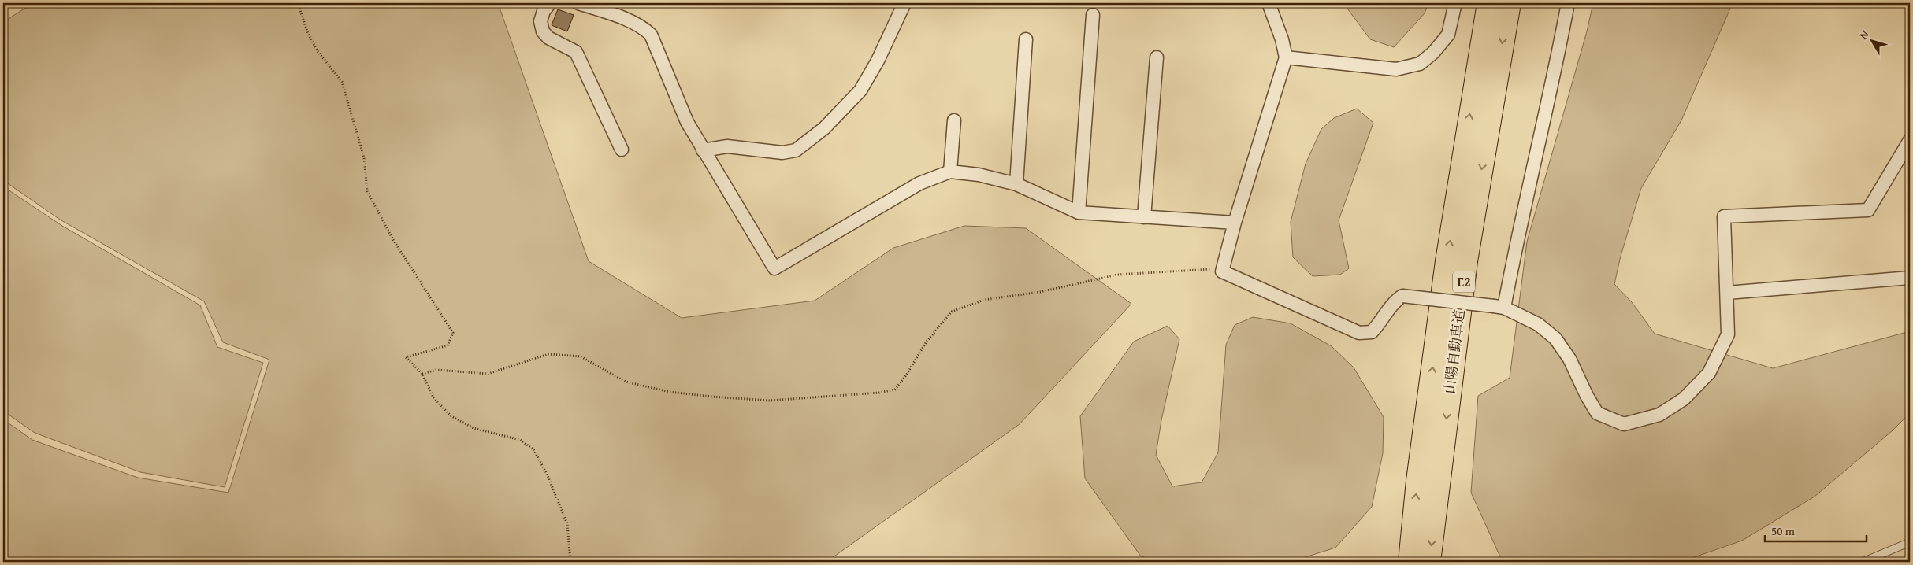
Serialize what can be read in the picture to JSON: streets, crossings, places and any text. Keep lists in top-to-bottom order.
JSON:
{
  "streets": {
    "highway": ["E2", "山陽自動車道"]
  },
  "scale_bar": "50 m",
  "north": "top left"
}
